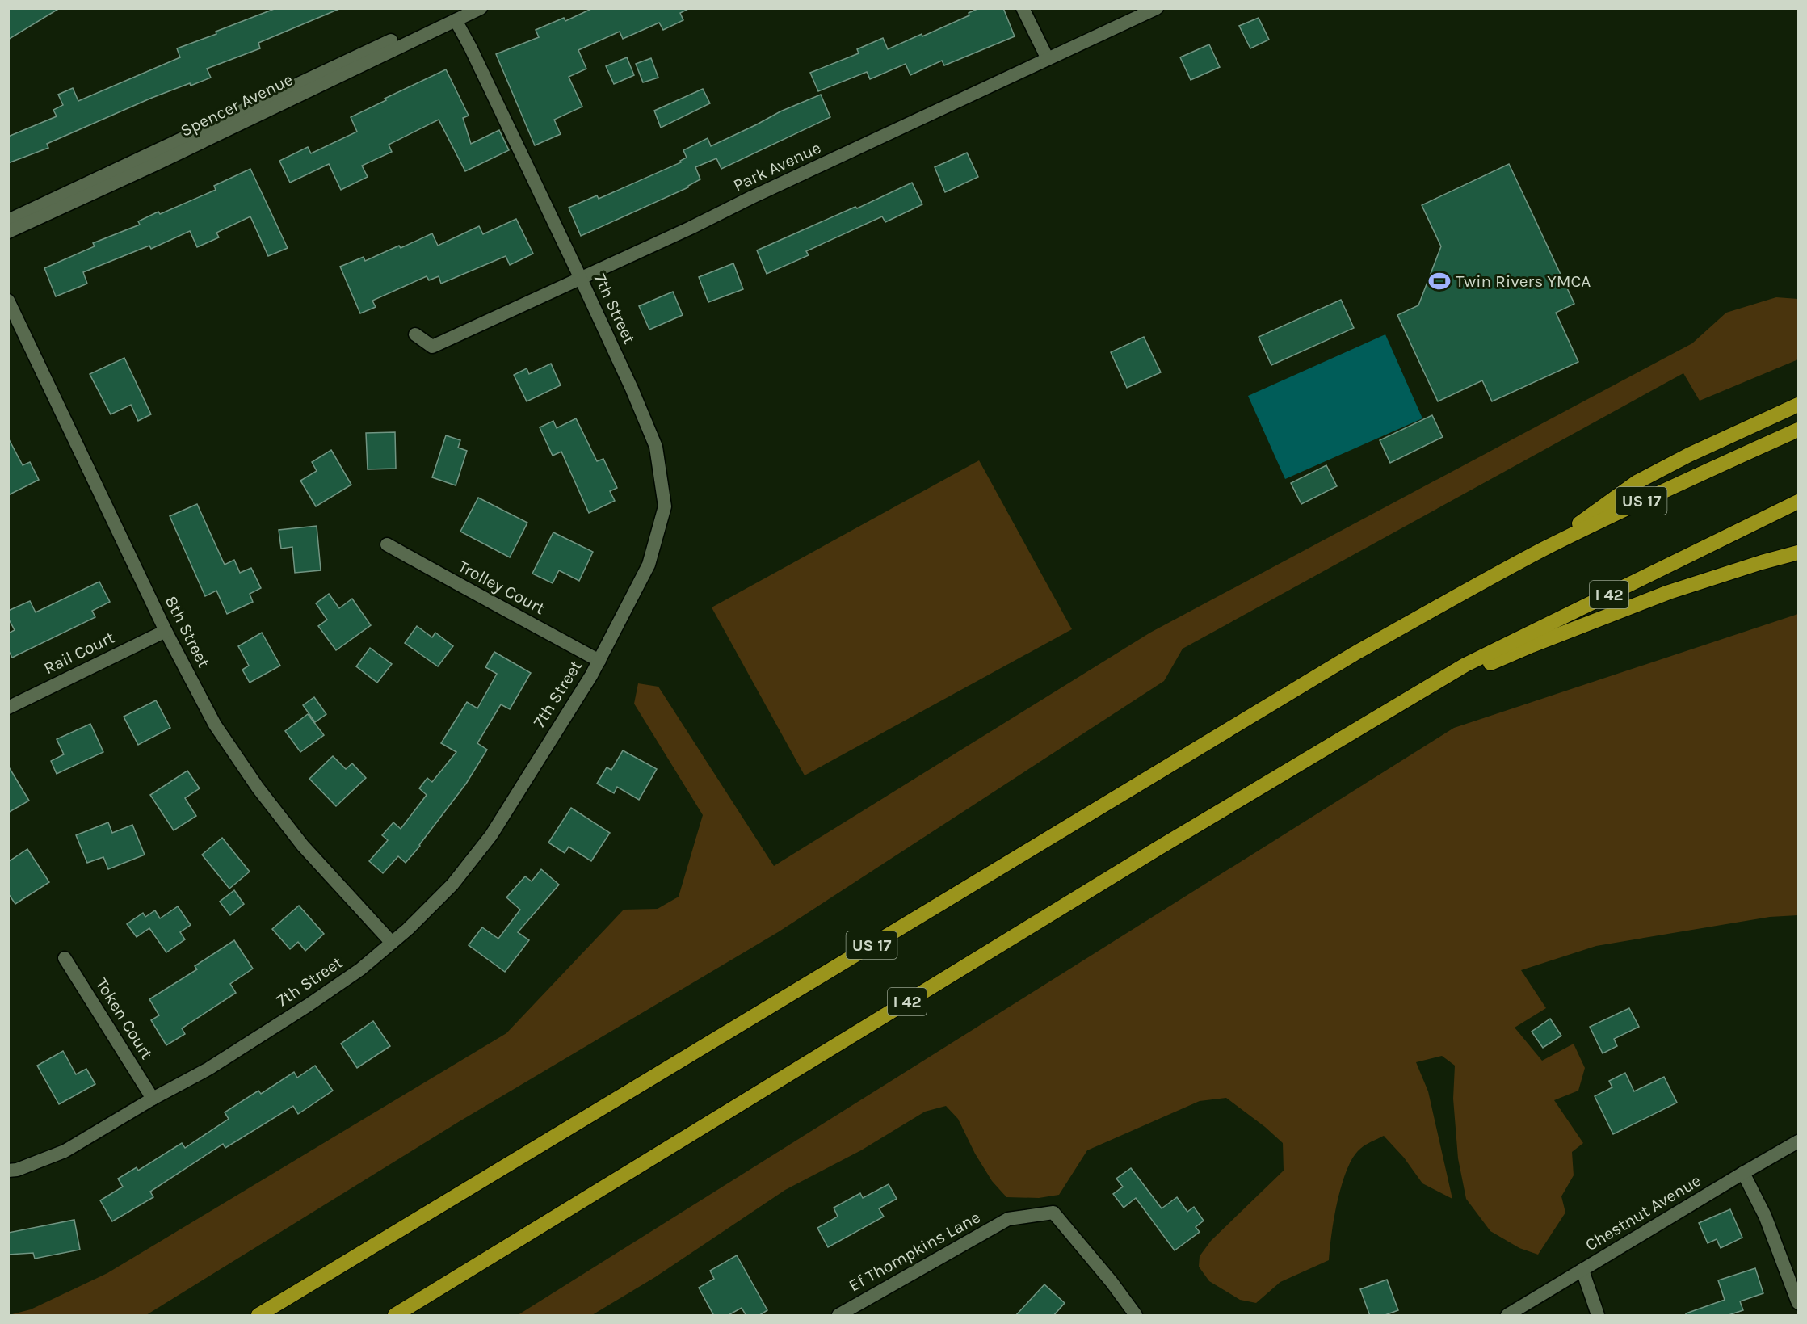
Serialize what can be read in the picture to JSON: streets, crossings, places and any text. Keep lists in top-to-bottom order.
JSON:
{
  "streets": {
    "highway": ["US 17", "I 42"],
    "street": [
      "Spencer Avenue",
      "Park Avenue",
      "7th Street",
      "Trolley Court",
      "8th Street",
      "Rail Court",
      "Token Court",
      "Chestnut Avenue",
      "Ef Thompkins Lane"
    ]
  },
  "crossings": [
    ["Spencer Avenue", "7th Street"],
    ["Park Avenue", "7th Street"],
    ["7th Street", "Trolley Court"],
    ["7th Street", "8th Street"],
    ["7th Street", "Token Court"],
    ["8th Street", "Rail Court"]
  ],
  "places": {
    "sports": ["Twin Rivers YMCA"]
  }
}
